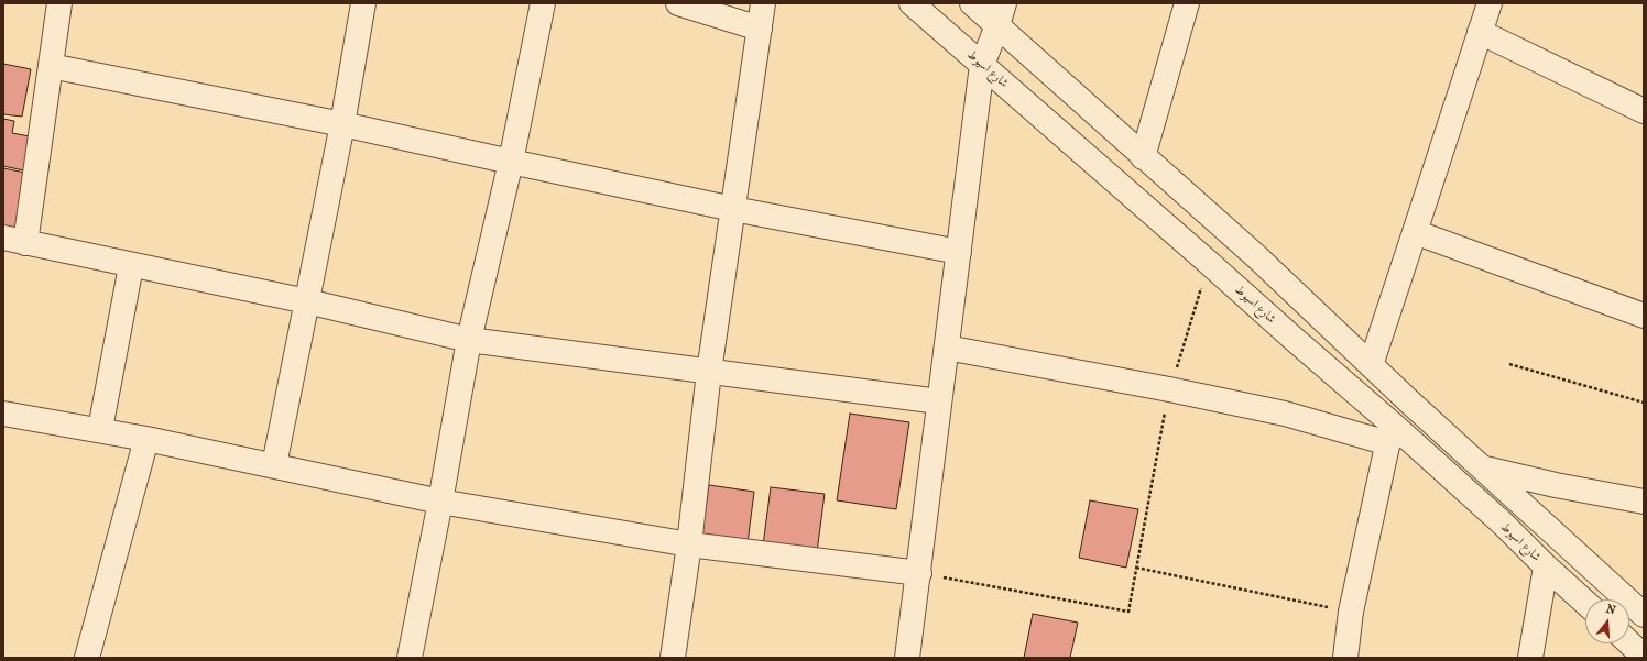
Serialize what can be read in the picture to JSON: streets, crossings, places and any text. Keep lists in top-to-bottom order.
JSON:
{
  "streets": {
    "street": ["شارع اسيوط"]
  },
  "north": "top"
}
